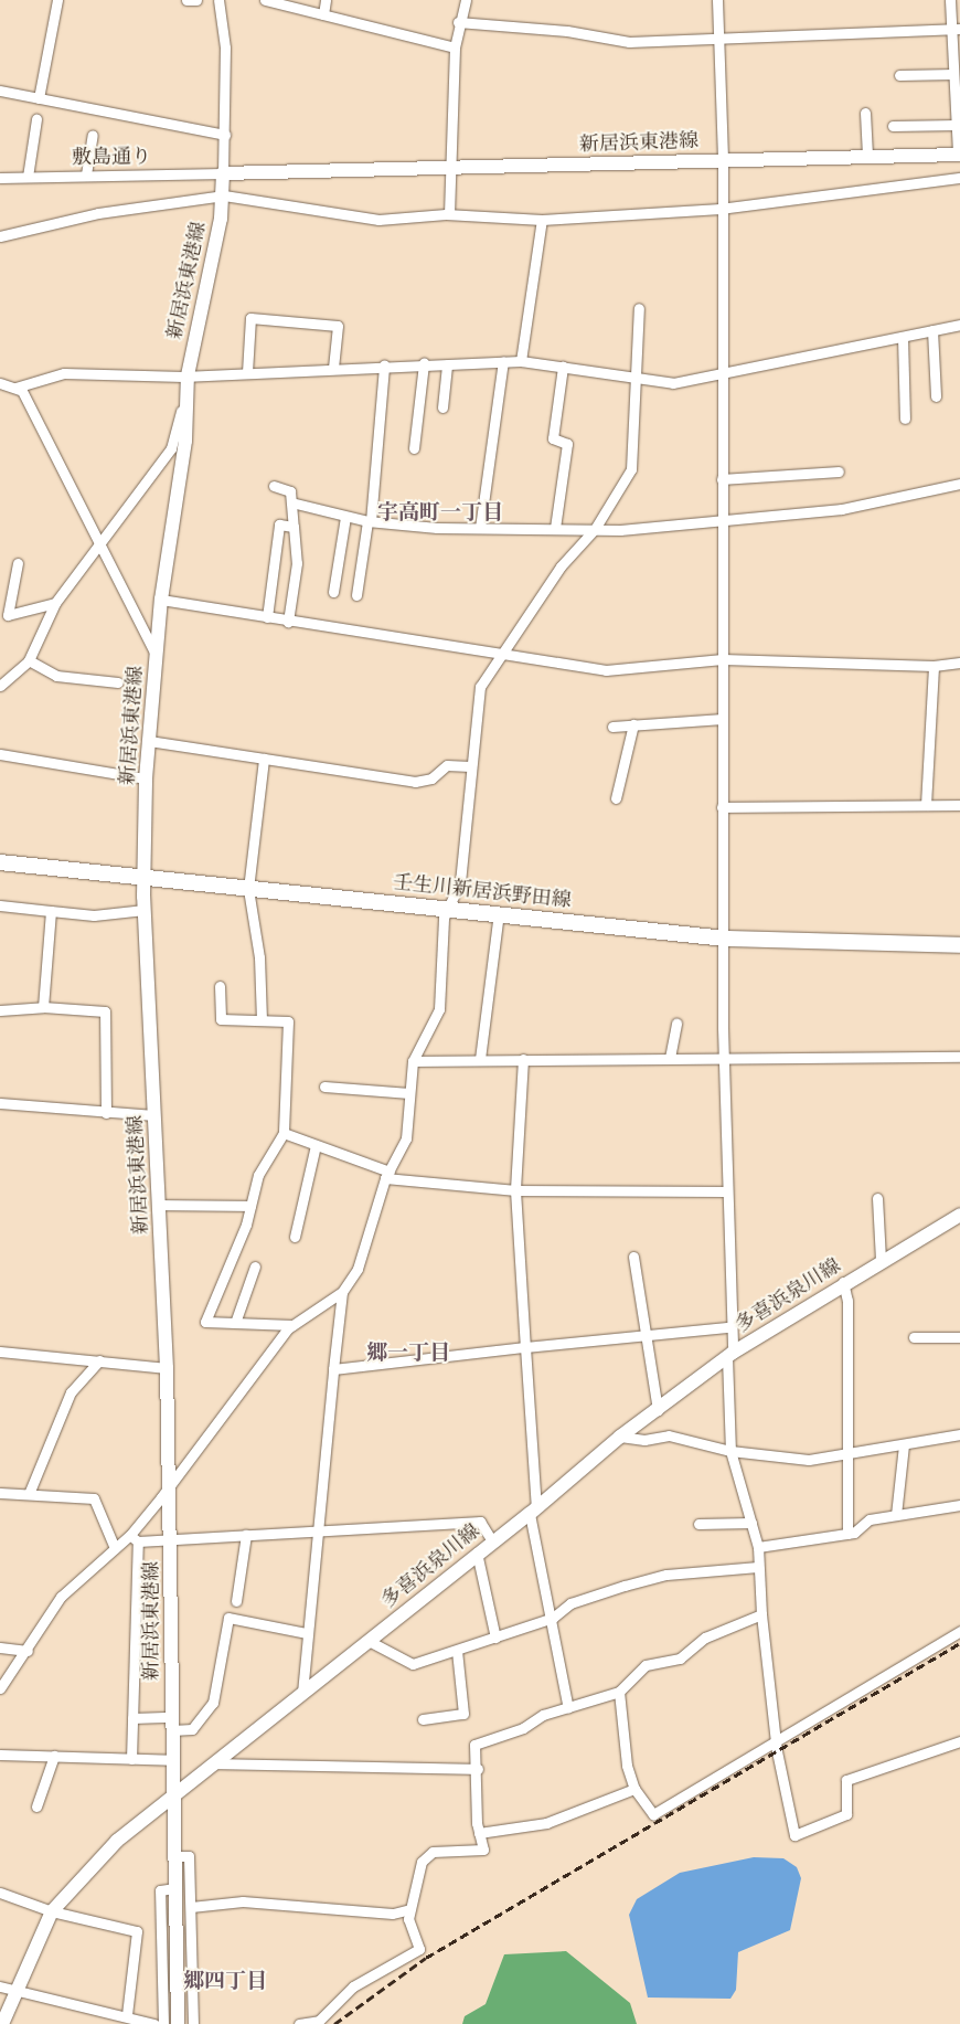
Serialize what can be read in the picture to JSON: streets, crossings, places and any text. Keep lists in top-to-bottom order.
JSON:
{
  "streets": {
    "main road": ["新居浜東港線", "壬生川新居浜野田線", "多喜浜泉川線"],
    "street": ["敷島通り"]
  },
  "crossings": [
    ["新居浜東港線", "敷島通り"],
    ["新居浜東港線", "壬生川新居浜野田線"],
    ["新居浜東港線", "多喜浜泉川線"]
  ],
  "districts": ["宇高町一丁目", "郷一丁目", "郷四丁目"]
}
